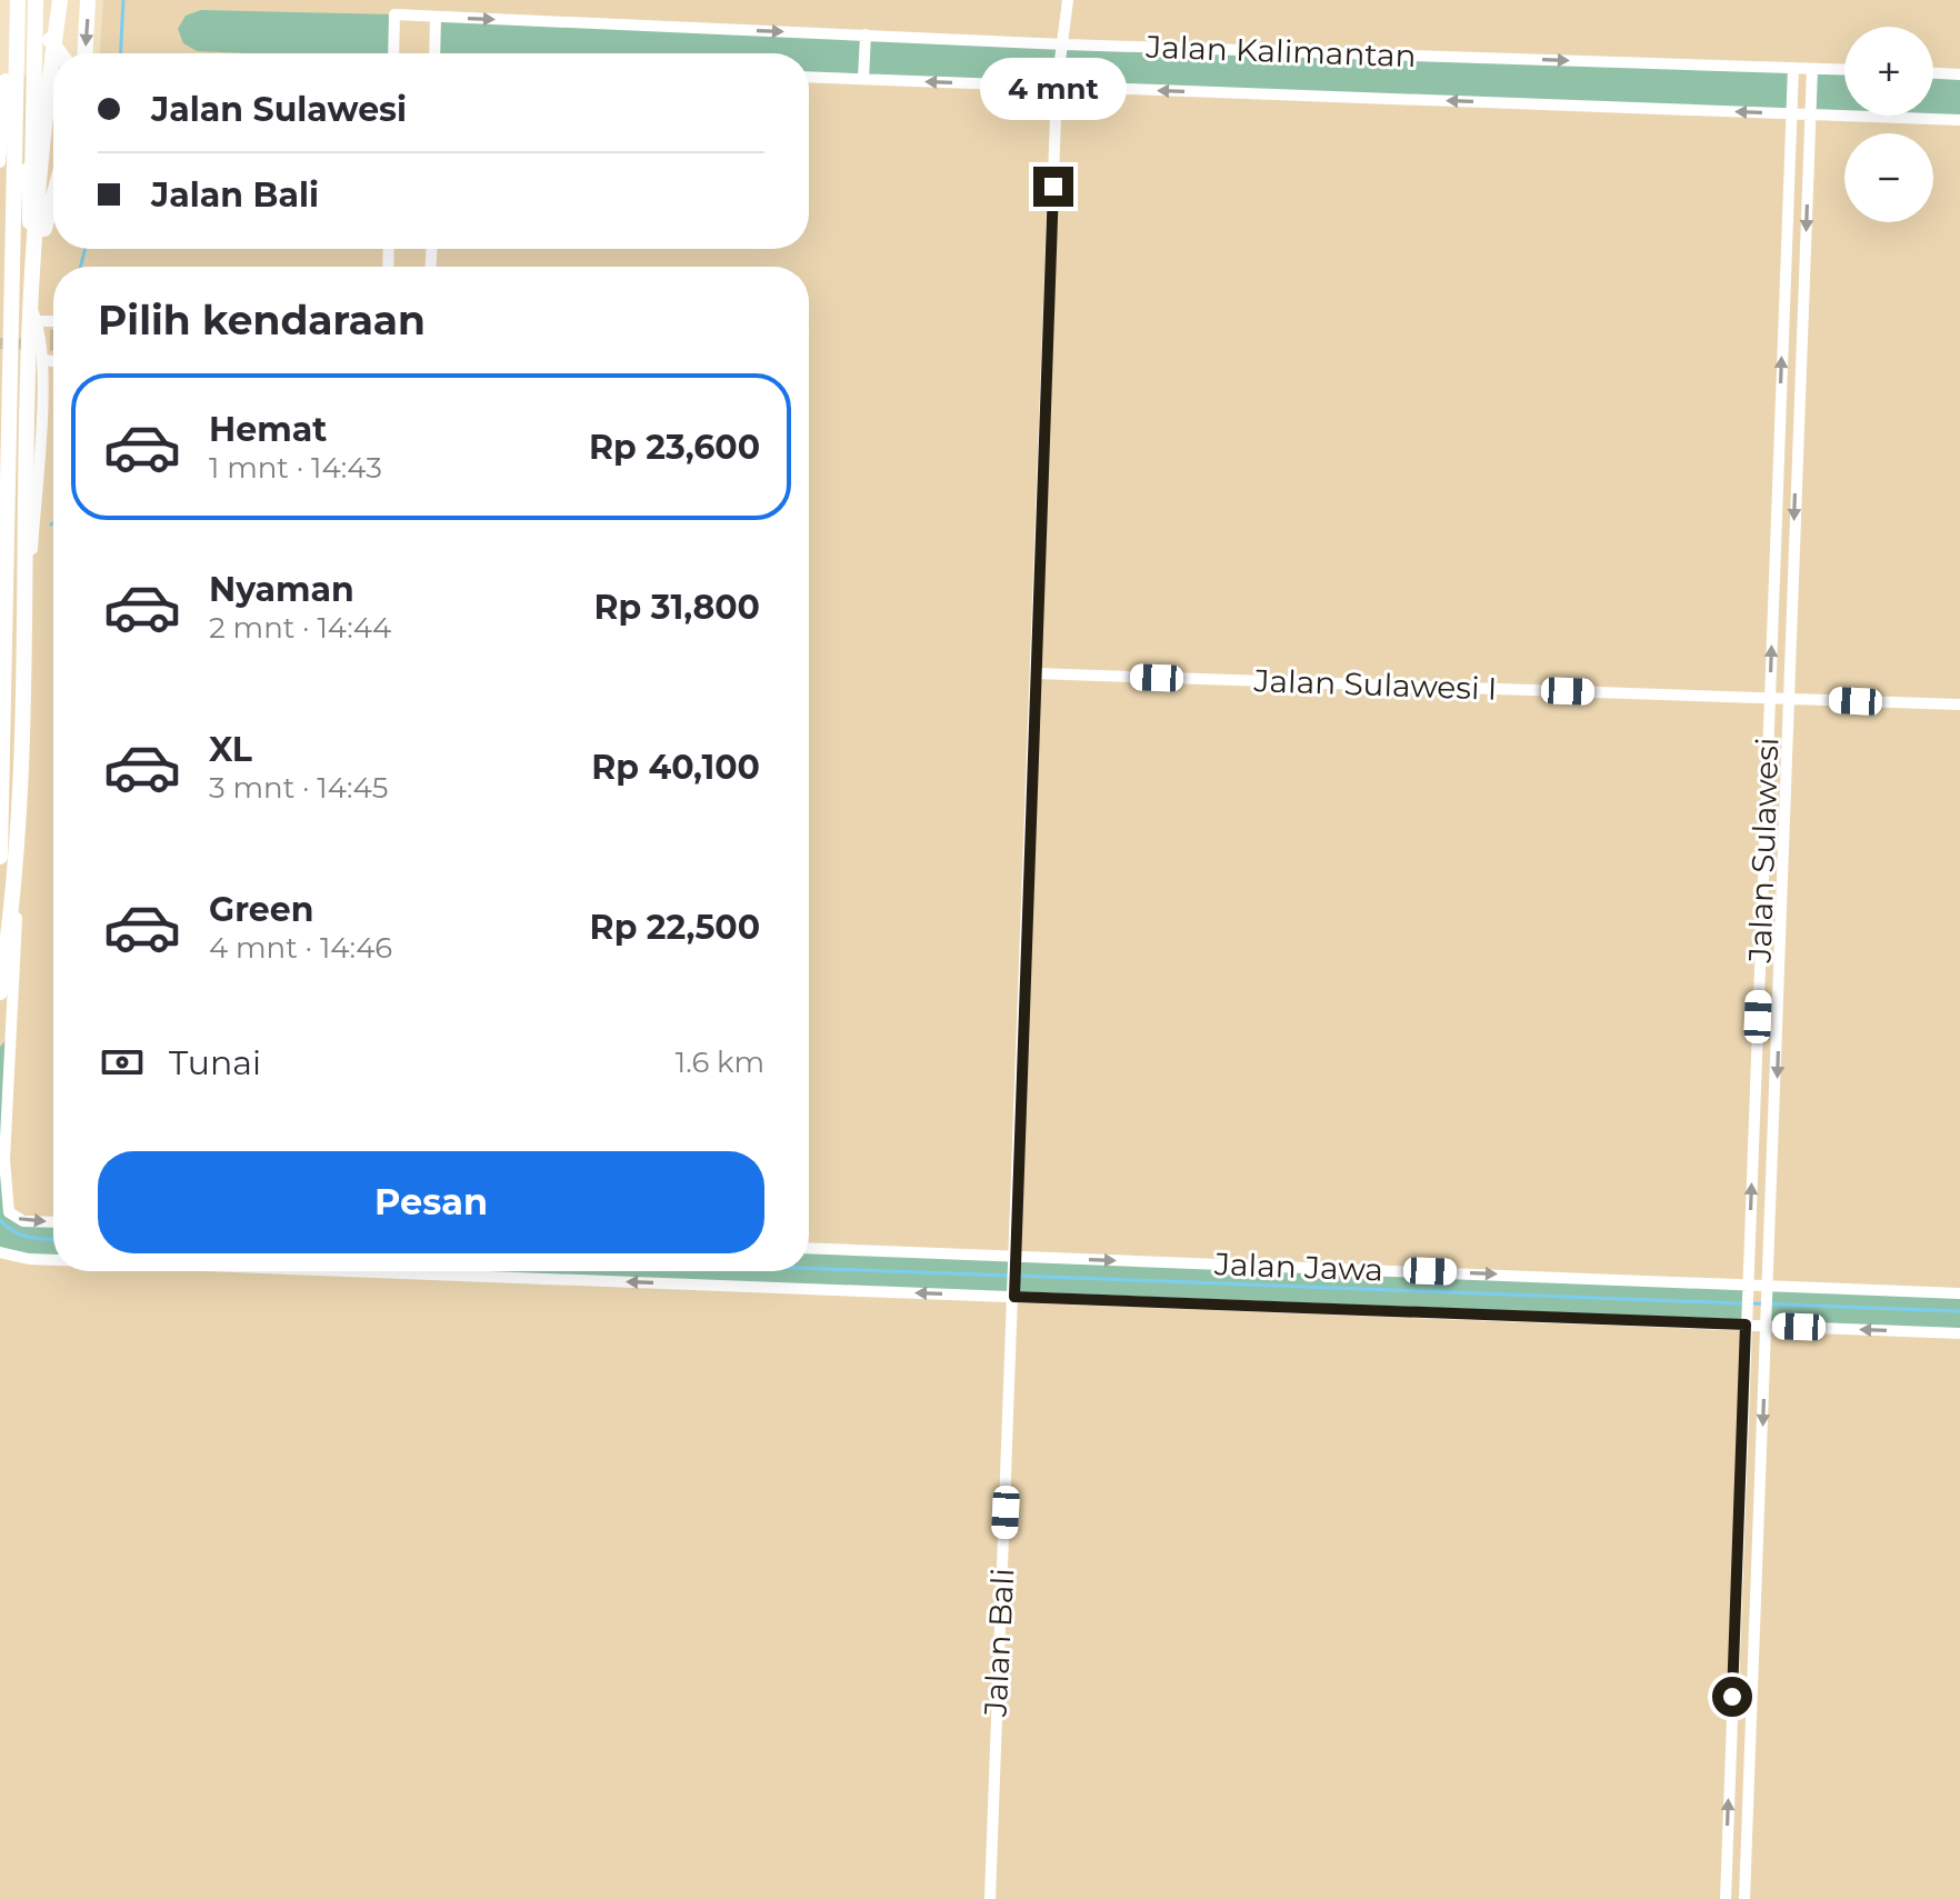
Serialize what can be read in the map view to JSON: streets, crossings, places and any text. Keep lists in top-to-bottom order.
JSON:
{
  "streets": {
    "street": [
      "Jalan Kalimantan",
      "Jalan Sulawesi I",
      "Jalan Sulawesi",
      "Jalan Jawa",
      "Jalan Bali"
    ]
  },
  "crossings": [
    ["Jalan Kalimantan", "Jalan Sulawesi"],
    ["Jalan Kalimantan", "Jalan Bali"],
    ["Jalan Sulawesi I", "Jalan Sulawesi"],
    ["Jalan Sulawesi I", "Jalan Bali"],
    ["Jalan Sulawesi", "Jalan Jawa"],
    ["Jalan Jawa", "Jalan Bali"]
  ],
  "page": {
    "map_buttons": ["+", "−"],
    "banner": ["Jalan Sulawesi", "Jalan Bali"],
    "bubble": "4 mnt",
    "heading": "Pilih kendaraan",
    "list": [
      {
        "name": "Hemat",
        "note": "1 mnt · 14:43",
        "value": "Rp 23,600"
      },
      {
        "name": "Nyaman",
        "note": "2 mnt · 14:44",
        "value": "Rp 31,800"
      },
      {
        "name": "XL",
        "note": "3 mnt · 14:45",
        "value": "Rp 40,100"
      },
      {
        "name": "Green",
        "note": "4 mnt · 14:46",
        "value": "Rp 22,500"
      }
    ],
    "pay": ["Tunai", "1.6 km"],
    "buttons": "Pesan"
  }
}
